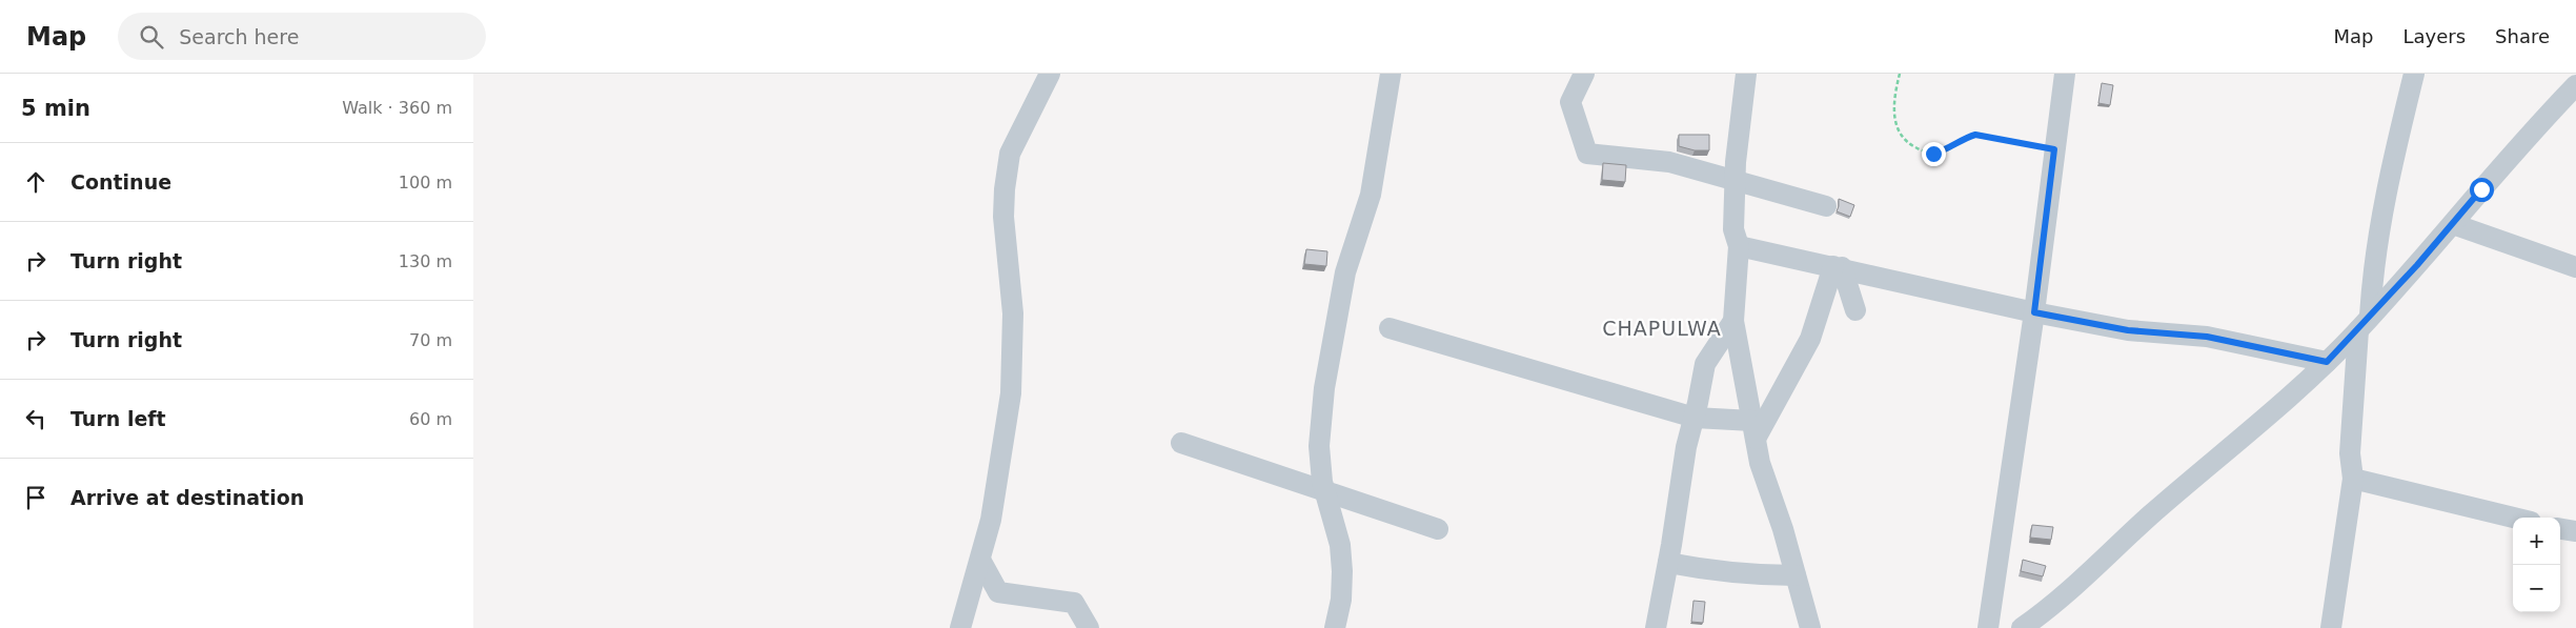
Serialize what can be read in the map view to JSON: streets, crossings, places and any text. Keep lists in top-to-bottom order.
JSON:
{
  "districts": ["CHAPULWA"],
  "page": {
    "header": "Map",
    "search": "Search here",
    "nav": ["Map", "Layers", "Share"],
    "heading": ["5 min", "Walk · 360 m"],
    "list": [
      ["Continue", "100 m"],
      ["Turn right", "130 m"],
      ["Turn right", "70 m"],
      ["Turn left", "60 m"],
      "Arrive at destination"
    ],
    "map_buttons": ["+", "−"]
  }
}
